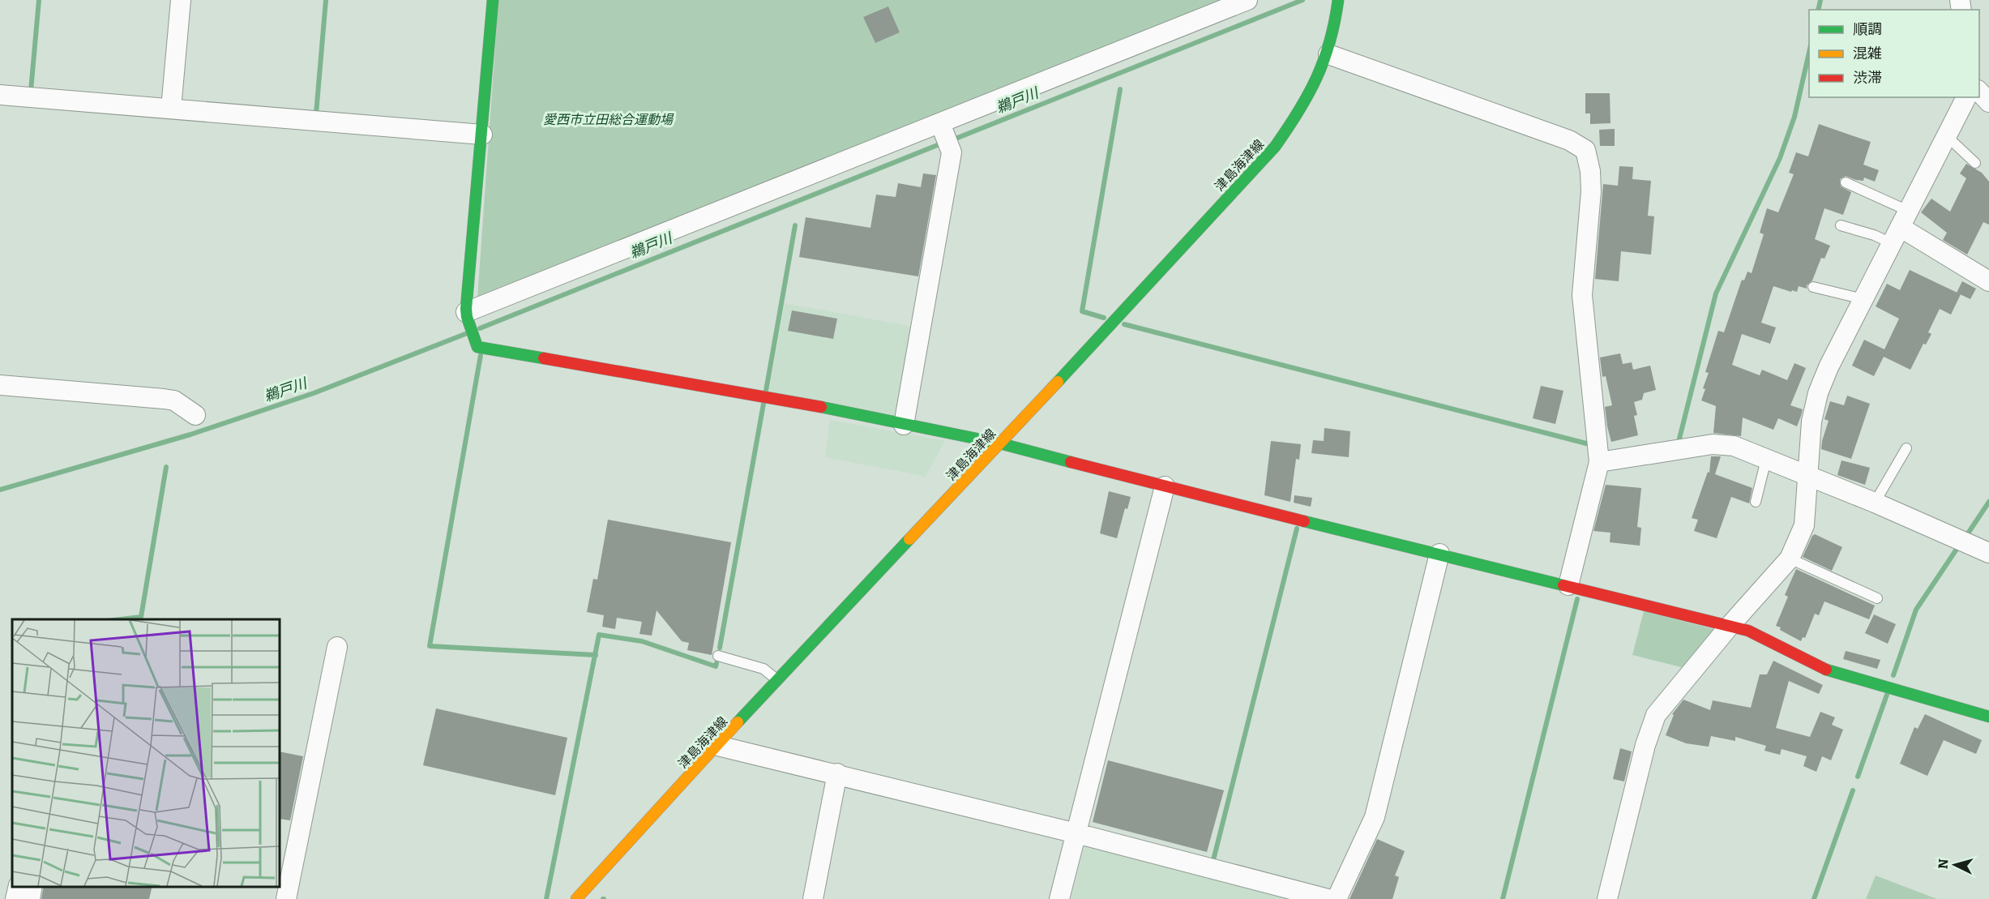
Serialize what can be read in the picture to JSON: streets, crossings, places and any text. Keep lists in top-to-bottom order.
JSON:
{
  "streets": {
    "street": ["津島海津線"]
  },
  "water": ["鵜戸川"],
  "parks": ["愛西市立田総合運動場"],
  "legend": ["順調", "混雑", "渋滞"],
  "north": "left"
}
